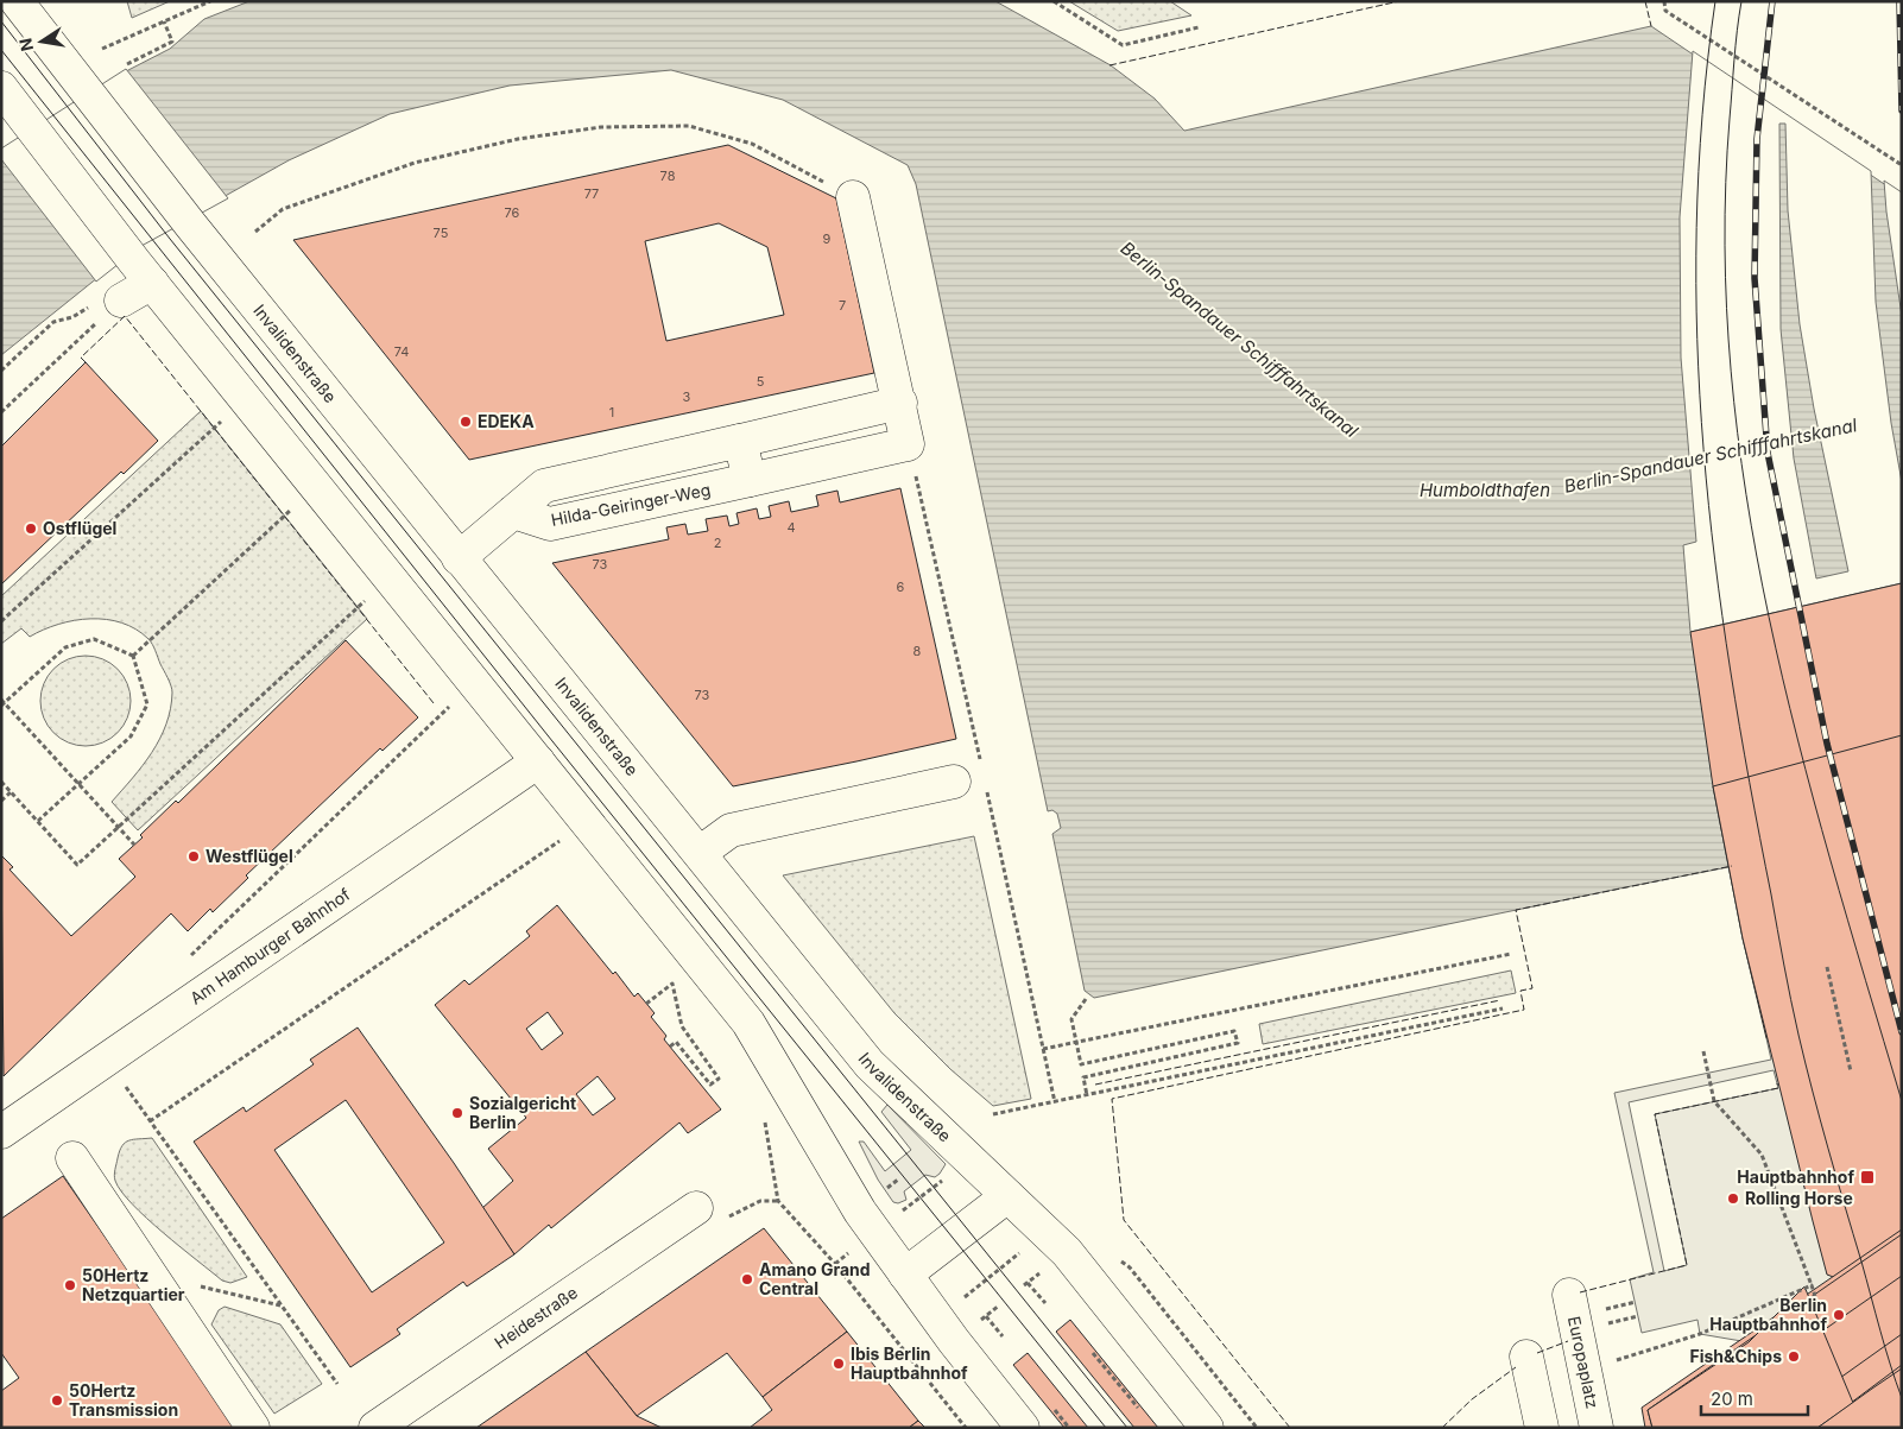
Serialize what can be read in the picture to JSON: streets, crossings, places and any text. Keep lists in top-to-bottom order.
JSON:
{
  "streets": {
    "main road": [
      "Invalidenstraße",
      "Hilda-Geiringer-Weg",
      "Am Hamburger Bahnhof",
      "Heidestraße",
      "Europaplatz"
    ]
  },
  "crossings": [
    ["Invalidenstraße", "Hilda-Geiringer-Weg"]
  ],
  "water": ["Berlin-Spandauer Schifffahrtskanal", "Humboldthafen"],
  "places": {
    "other": [
      "EDEKA",
      "Ostflügel",
      "Westflügel",
      "Sozialgericht Berlin",
      "Rolling Horse",
      "Amano Grand Central",
      "50Hertz Netzquartier",
      "Berlin Hauptbahnhof",
      "Fish&Chips",
      "Ibis Berlin Hauptbahnhof",
      "50Hertz Transmission"
    ],
    "transit": ["Hauptbahnhof"]
  },
  "house_numbers": [
    "78",
    "77",
    "76",
    "75",
    "9",
    "7",
    "74",
    "5",
    "3",
    "1",
    "4",
    "2",
    "73",
    "6",
    "8",
    "73"
  ],
  "scale_bar": "20 m",
  "north": "left"
}
